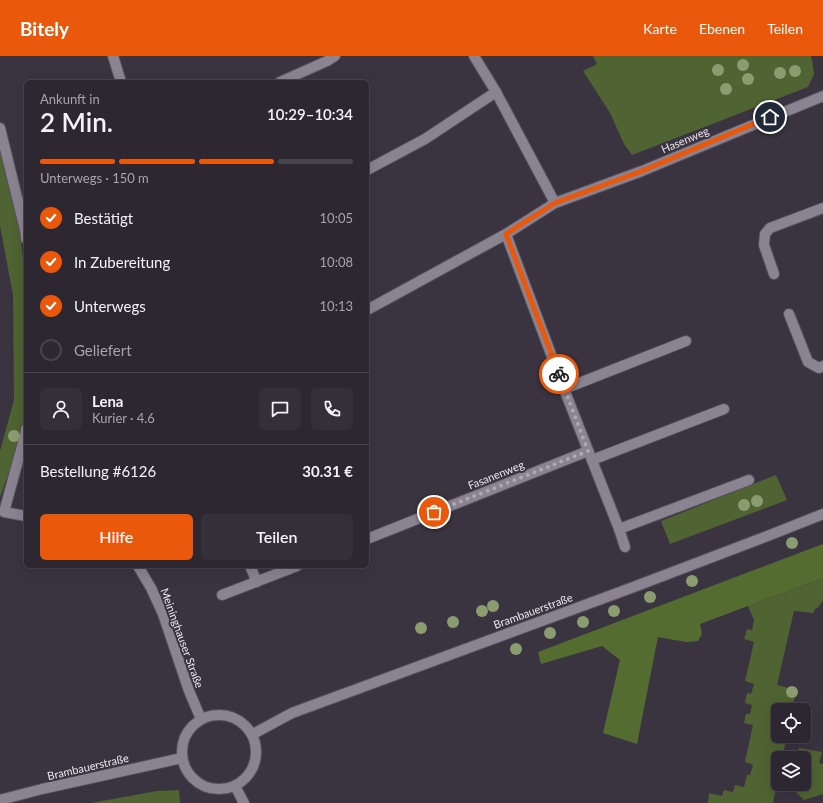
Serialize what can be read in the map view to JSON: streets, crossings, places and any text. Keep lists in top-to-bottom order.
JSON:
{
  "streets": {
    "street": [
      "Hasenweg",
      "Fasanenweg",
      "Brambauerstraße",
      "Meininghauser Straße"
    ]
  },
  "crossings": [
    ["Brambauerstraße", "Meininghauser Straße"]
  ],
  "page": {
    "header": "Bitely",
    "nav": ["Karte", "Ebenen", "Teilen"],
    "heading": ["2 Min.", "Ankunft in", "10:29–10:34"],
    "panel": [
      "Lena",
      "Kurier · 4.6",
      "Bestellung #6126",
      "30.31 €"
    ],
    "bar": "Unterwegs · 150 m",
    "list": [
      ["Bestätigt", "10:05"],
      ["In Zubereitung", "10:08"],
      ["Unterwegs", "10:13"],
      "Geliefert"
    ],
    "buttons": ["Hilfe", "Teilen"]
  }
}
